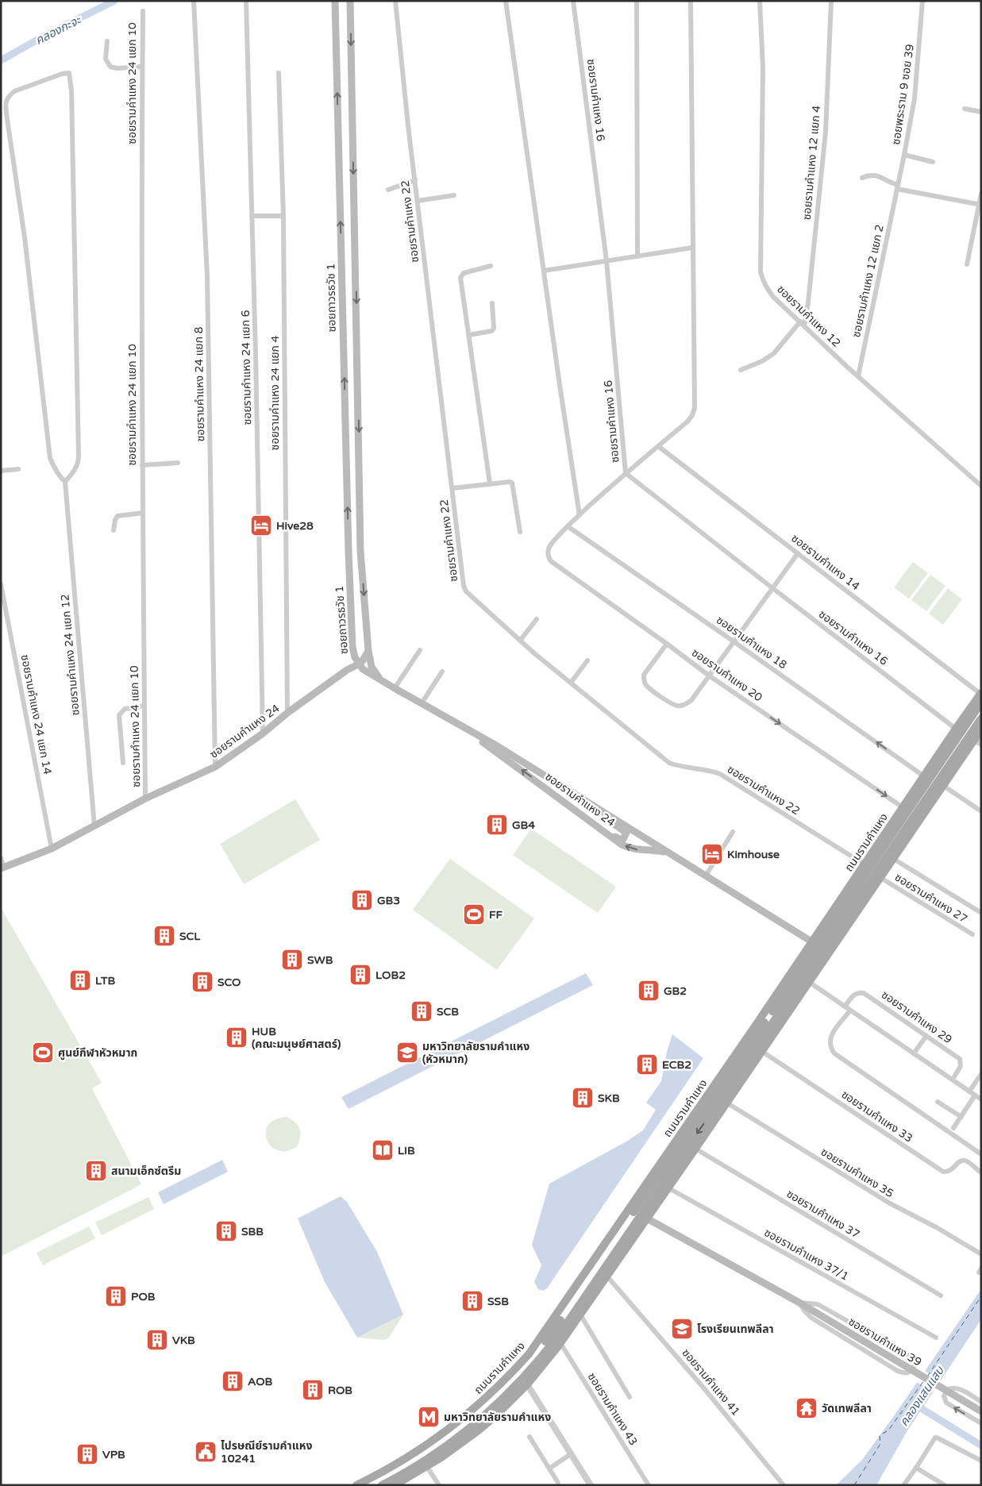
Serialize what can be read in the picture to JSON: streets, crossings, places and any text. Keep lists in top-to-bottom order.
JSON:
{
  "streets": {
    "main road": [
      "ซอยถาวรธวัช 1",
      "ซอยรามคำแหง 24",
      "ถนนรามคำแหง",
      "ซอยรามคำแหง 39"
    ],
    "street": [
      "ซอยรามคำแหง 24 แยก 10",
      "ซอยพระราม 9 ซอย 39",
      "ซอยรามคำแหง 16",
      "ซอยรามคำแหง 12 แยก 4",
      "ซอยรามคำแหง 22",
      "ซอยรามคำแหง 12 แยก 2",
      "ซอยรามคำแหง 12",
      "ซอยรามคำแหง 24 แยก 6",
      "ซอยรามคำแหง 24 แยก 8",
      "ซอยรามคำแหง 24 แยก 4",
      "ซอยรามคำแหง 14",
      "ซอยรามคำแหง 18",
      "ซอยรามคำแหง 24 แยก 12",
      "ซอยรามคำแหง 20",
      "ซอยรามคำแหง 24 แยก 14",
      "ซอยรามคำแหง 27",
      "ซอยรามคำแหง 29",
      "ซอยรามคำแหง 33",
      "ซอยรามคำแหง 35",
      "ซอยรามคำแหง 37",
      "ซอยรามคำแหง 37/1",
      "ซอยรามคำแหง 41",
      "ซอยรามคำแหง 43"
    ]
  },
  "crossings": [
    ["ซอยรามคำแหง 24 แยก 10", "ซอยรามคำแหง 24"],
    ["ซอยพระราม 9 ซอย 39", "ซอยรามคำแหง 12 แยก 2"],
    ["ซอยรามคำแหง 16", "ถนนรามคำแหง"],
    ["ซอยรามคำแหง 12 แยก 4", "ซอยรามคำแหง 12"],
    ["ซอยรามคำแหง 22", "ถนนรามคำแหง"],
    ["ซอยรามคำแหง 12 แยก 2", "ซอยรามคำแหง 12"],
    ["ซอยถาวรธวัช 1", "ซอยรามคำแหง 24"],
    ["ซอยรามคำแหง 24 แยก 6", "ซอยรามคำแหง 24"],
    ["ซอยรามคำแหง 24 แยก 8", "ซอยรามคำแหง 24"],
    ["ซอยรามคำแหง 24 แยก 4", "ซอยรามคำแหง 24"],
    ["ซอยรามคำแหง 14", "ถนนรามคำแหง"],
    ["ซอยรามคำแหง 18", "ซอยรามคำแหง 20"],
    ["ซอยรามคำแหง 18", "ถนนรามคำแหง"],
    ["ซอยรามคำแหง 24 แยก 12", "ซอยรามคำแหง 24"],
    ["ซอยรามคำแหง 20", "ถนนรามคำแหง"],
    ["ซอยรามคำแหง 24 แยก 14", "ซอยรามคำแหง 24"],
    ["ซอยรามคำแหง 24", "ถนนรามคำแหง"]
  ],
  "one_way": ["ซอยรามคำแหง 18", "ซอยรามคำแหง 20"],
  "water": ["คลองกะจะ", "คลองแสนแสบ"],
  "places": {
    "hotel": ["Hive28", "Kimhouse"],
    "building": [
      "GB4",
      "GB3",
      "SCL",
      "SWB",
      "LOB2",
      "LTB",
      "SCO",
      "GB2",
      "SCB",
      "HUB (คณะมนุษย์ศาสตร์)",
      "ECB2",
      "SKB",
      "สนามเอ็กซ์ตรีม",
      "SBB",
      "POB",
      "SSB",
      "VKB",
      "AOB",
      "ROB",
      "VPB"
    ],
    "sports": ["FF", "ศูนย์กีฬาหัวหมาก"],
    "school or university": ["มหาวิทยาลัยรามคำแหง (หัวหมาก)", "โรงเรียนเทพลีลา"],
    "library": ["LIB"],
    "temple": ["วัดเทพลีลา"],
    "metro station": ["มหาวิทยาลัยรามคำแหง"],
    "public building": ["ไปรษณีย์รามคำแหง 10241"]
  }
}
